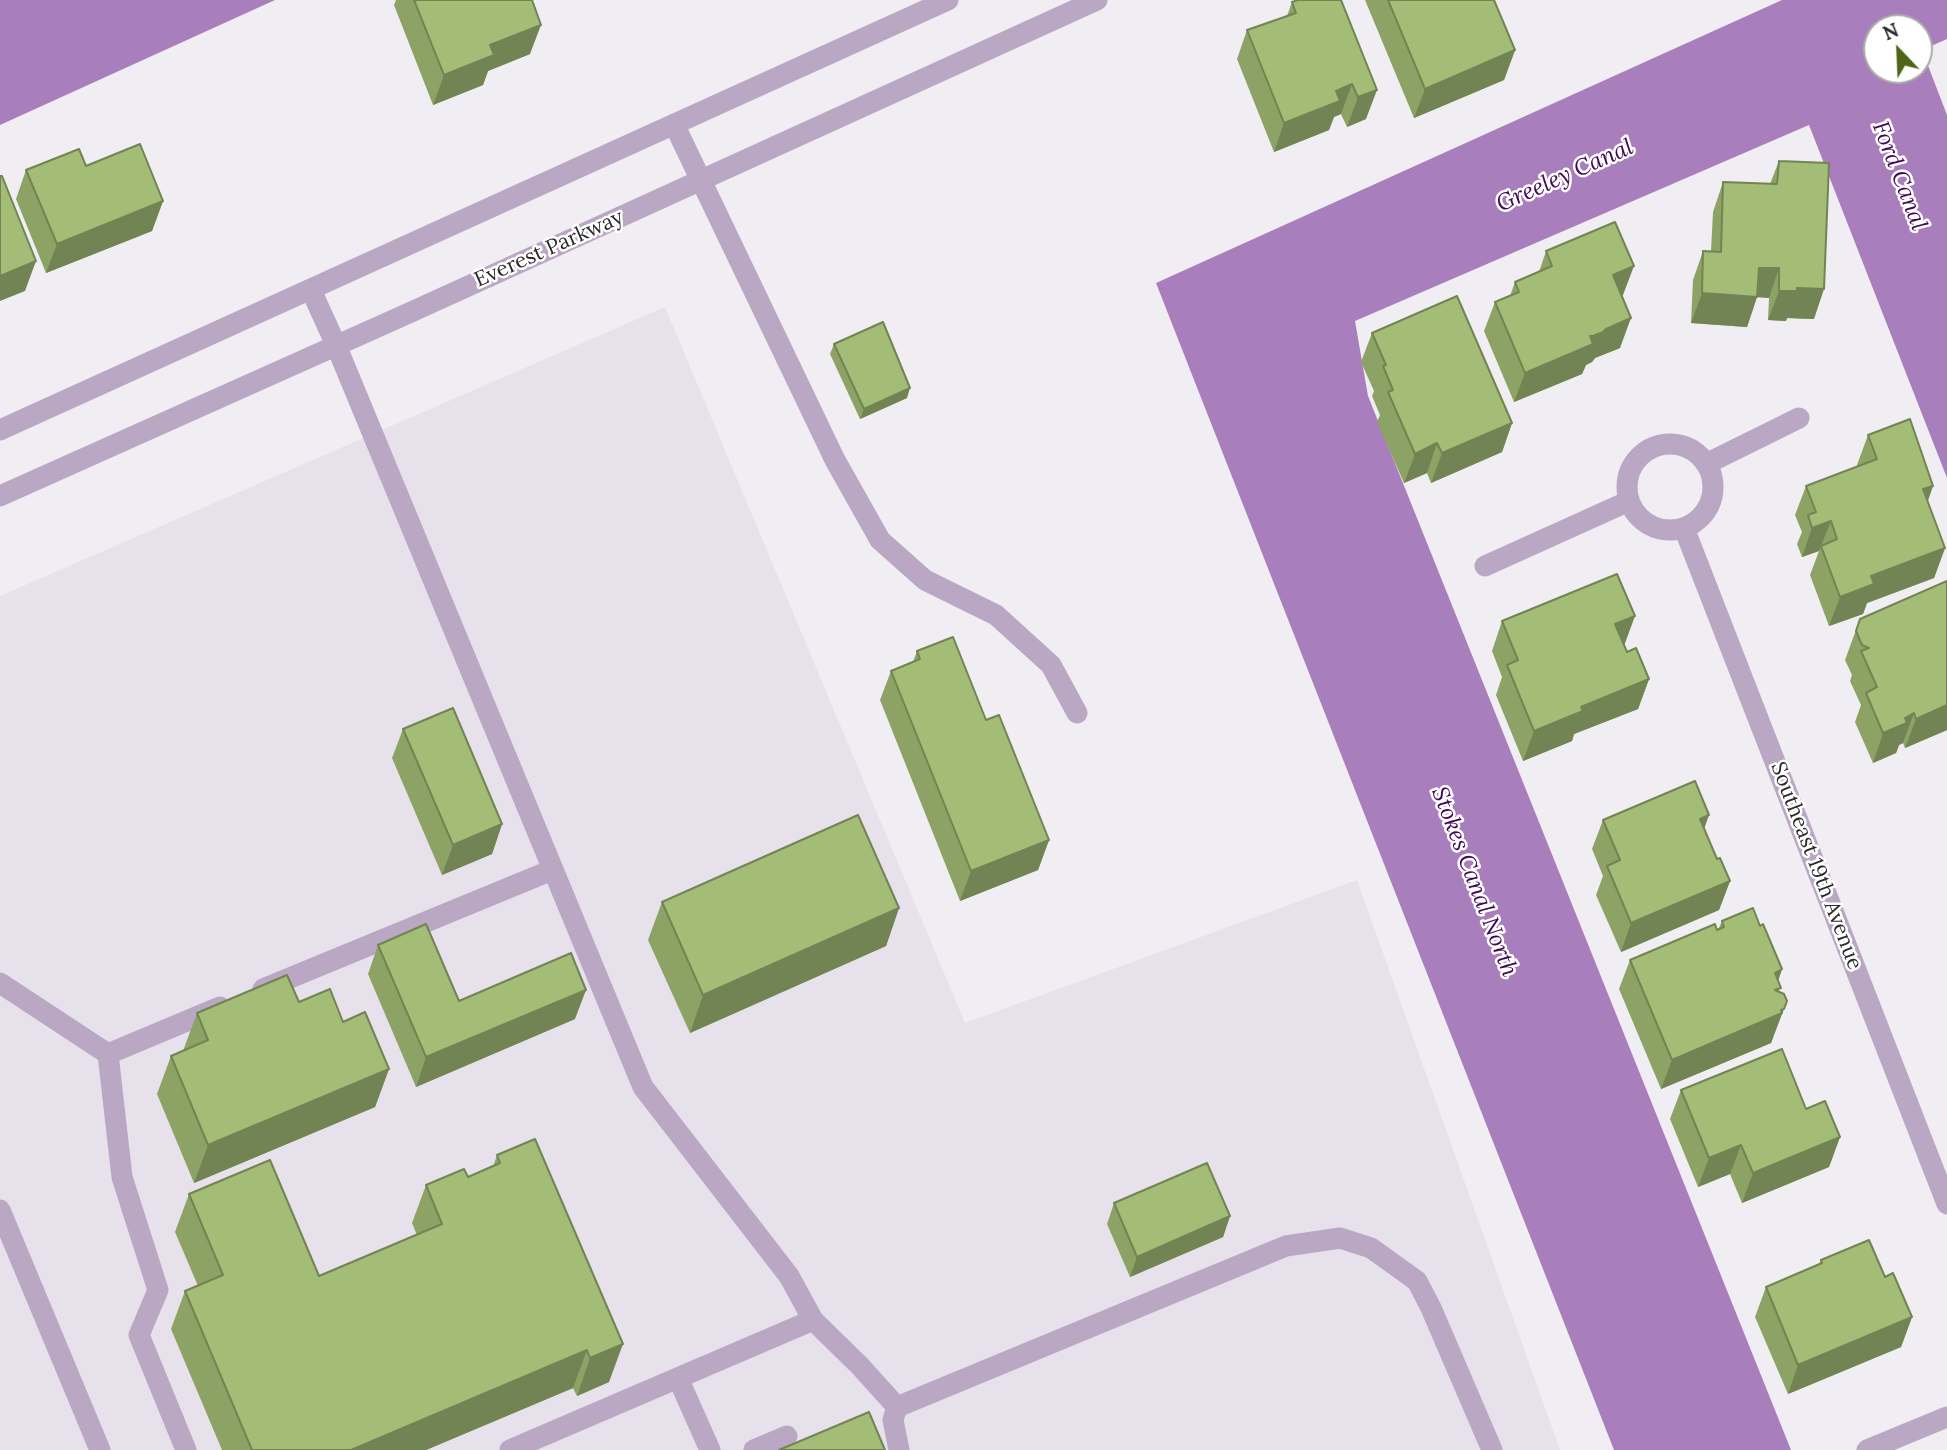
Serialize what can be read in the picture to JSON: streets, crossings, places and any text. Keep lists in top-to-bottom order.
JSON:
{
  "streets": {
    "street": ["Everest Parkway", "Southeast 19th Avenue"]
  },
  "water": ["Greeley Canal", "Ford Canal", "Stokes Canal North"],
  "north": "top left"
}
